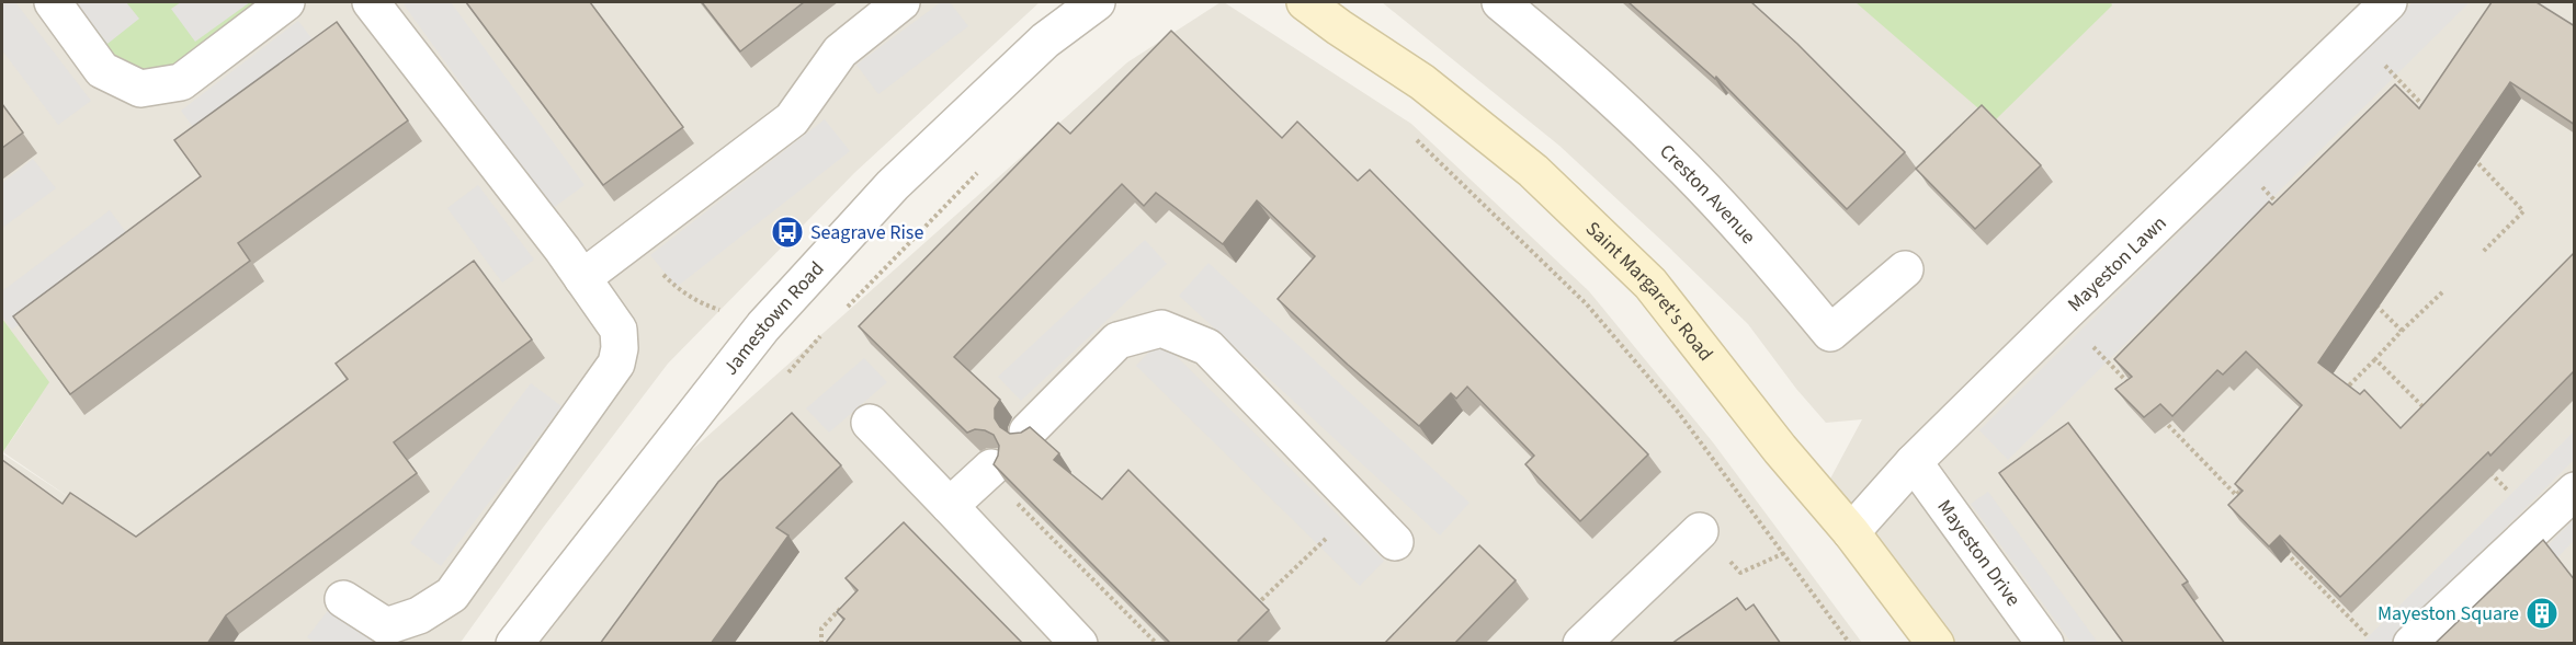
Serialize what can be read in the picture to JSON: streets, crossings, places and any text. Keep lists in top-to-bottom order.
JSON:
{
  "streets": {
    "main road": ["Saint Margaret's Road"],
    "street": [
      "Creston Avenue",
      "Mayeston Lawn",
      "Jamestown Road",
      "Mayeston Drive"
    ]
  },
  "crossings": [
    ["Mayeston Lawn", "Saint Margaret's Road"],
    ["Mayeston Lawn", "Mayeston Drive"]
  ],
  "places": {
    "bus stop": ["Seagrave Rise"],
    "building": ["Mayeston Square"]
  }
}
